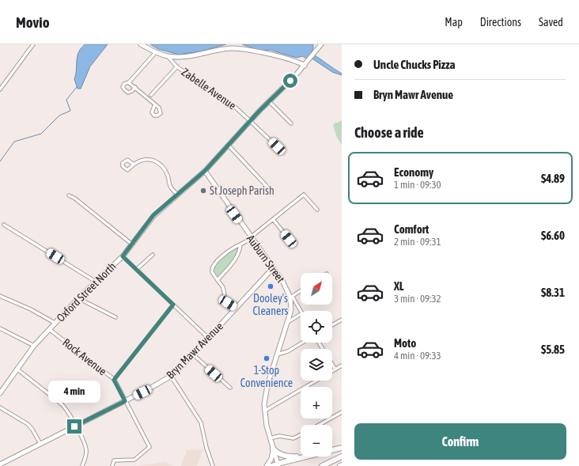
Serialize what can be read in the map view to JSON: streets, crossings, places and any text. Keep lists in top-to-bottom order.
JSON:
{
  "streets": {
    "main road": ["Auburn Street", "Oxford Street North", "Bryn Mawr Avenue"],
    "street": ["Zabelle Avenue", "Rock Avenue"]
  },
  "crossings": [
    ["Zabelle Avenue", "Oxford Street North"],
    ["Auburn Street", "Oxford Street North"],
    ["Auburn Street", "Bryn Mawr Avenue"],
    ["Oxford Street North", "Rock Avenue"],
    ["Bryn Mawr Avenue", "Rock Avenue"]
  ],
  "places": ["St Joseph Parish", "Dooley's Cleaners", "1-Stop Convenience"],
  "north": "top right",
  "page": {
    "header": "Movio",
    "nav": ["Map", "Directions", "Saved"],
    "banner": ["Uncle Chucks Pizza", "Bryn Mawr Avenue"],
    "heading": "Choose a ride",
    "list": [
      {
        "name": "Economy",
        "note": "1 min · 09:30",
        "value": "$4.89"
      },
      {
        "name": "Comfort",
        "note": "2 min · 09:31",
        "value": "$6.60"
      },
      {
        "name": "XL",
        "note": "3 min · 09:32",
        "value": "$8.31"
      },
      {
        "name": "Moto",
        "note": "4 min · 09:33",
        "value": "$5.85"
      }
    ],
    "map_buttons": ["+", "−"],
    "bubble": "4 min",
    "buttons": "Confirm"
  }
}
